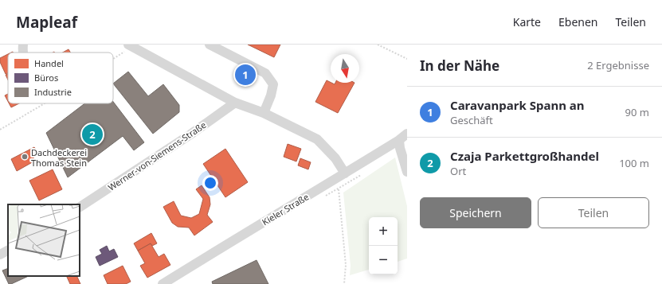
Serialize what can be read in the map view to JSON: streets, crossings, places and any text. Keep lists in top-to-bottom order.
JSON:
{
  "streets": {
    "street": ["Werner-von-Siemens-Straße", "Kieler Straße"]
  },
  "places": ["Dachdeckerei Thomas Stein"],
  "legend": ["Handel", "Büros", "Industrie"],
  "north": "bottom",
  "page": {
    "header": "Mapleaf",
    "nav": ["Karte", "Ebenen", "Teilen"],
    "heading": ["In der Nähe", "2 Ergebnisse"],
    "pins": ["1", "2"],
    "list": [
      {
        "mark": "1",
        "name": "Caravanpark Spann an",
        "note": "Geschäft",
        "value": "90 m"
      },
      {
        "mark": "2",
        "name": "Czaja Parkettgroßhandel",
        "note": "Ort",
        "value": "100 m"
      }
    ],
    "buttons": ["Speichern", "Teilen"],
    "map_buttons": ["+", "−"]
  }
}
